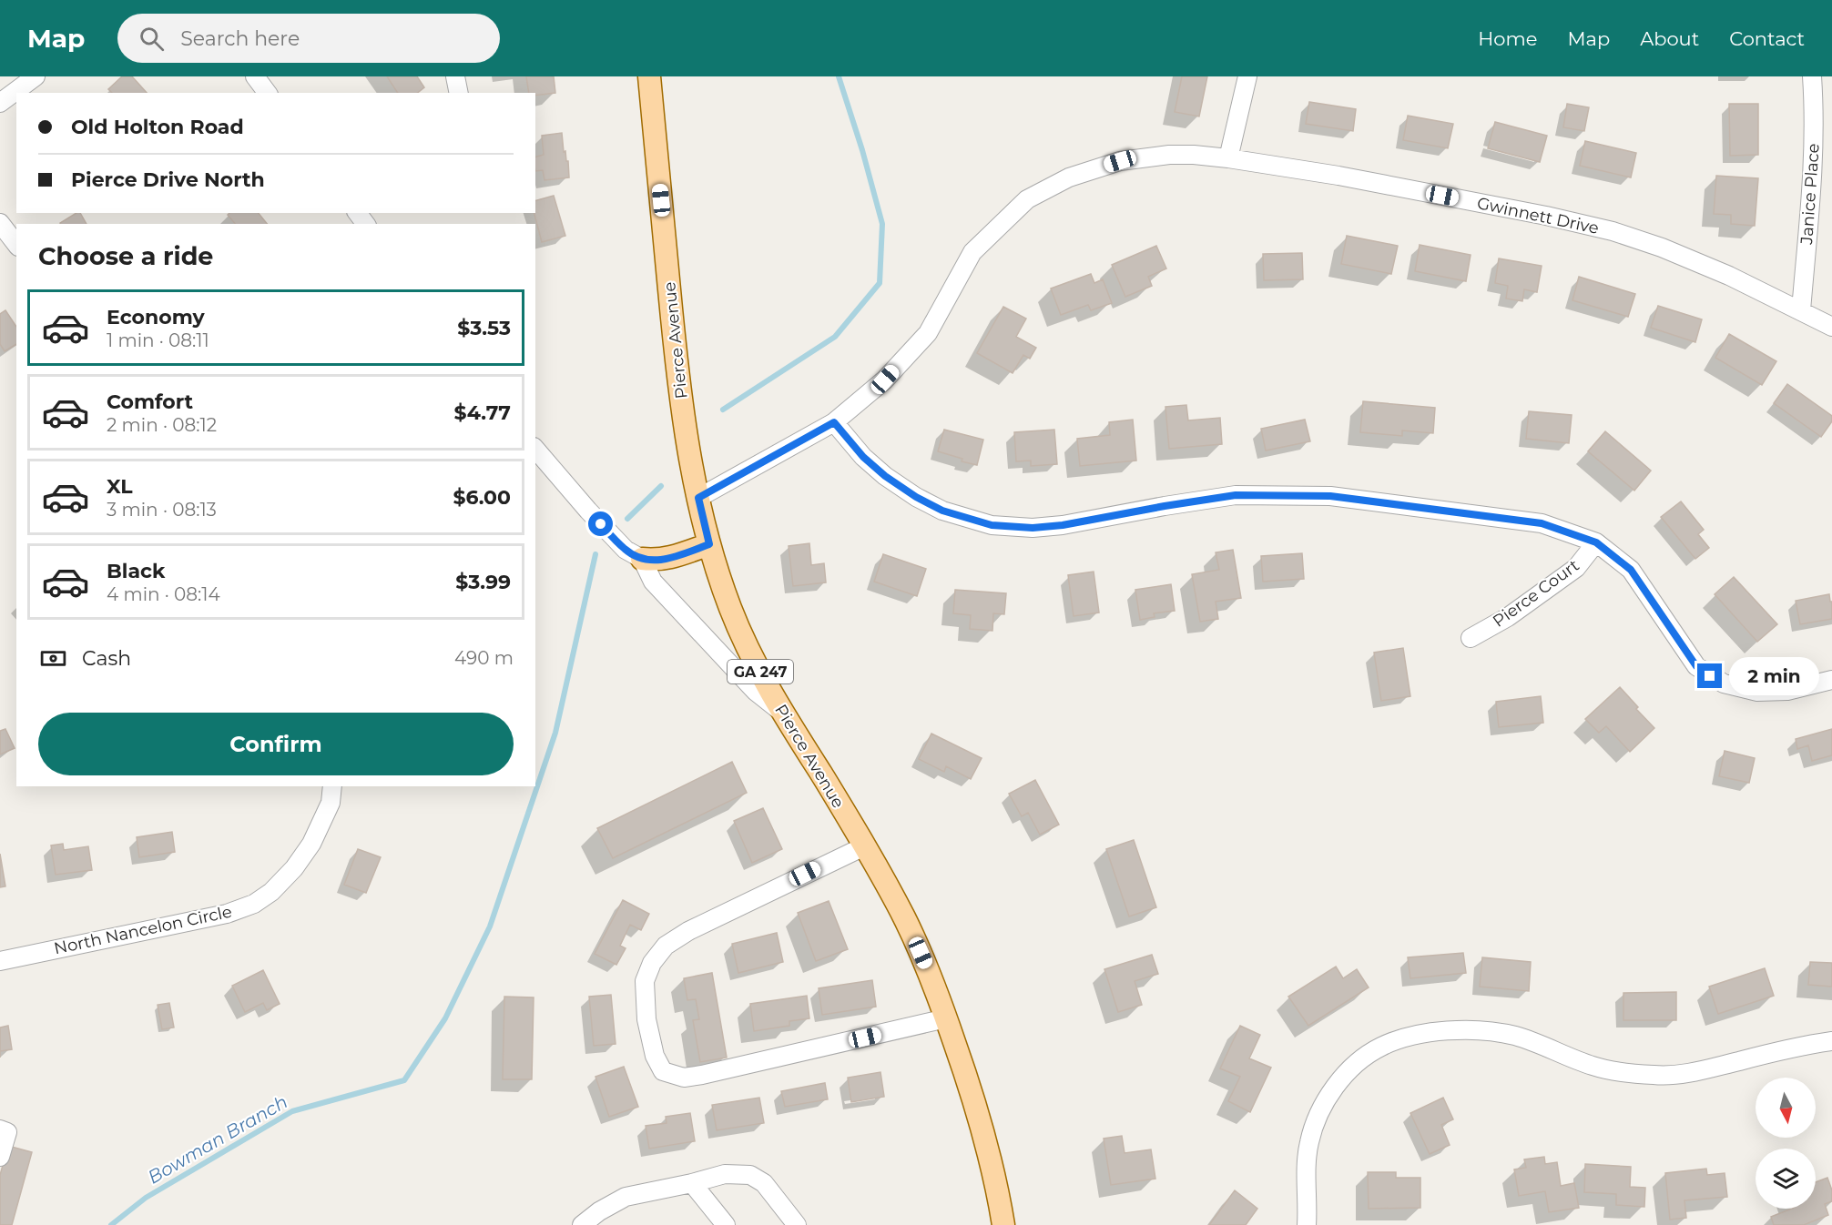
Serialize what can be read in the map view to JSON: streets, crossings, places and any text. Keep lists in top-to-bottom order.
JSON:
{
  "streets": {
    "main road": ["Pierce Avenue", "GA 247"],
    "street": [
      "Janice Place",
      "Gwinnett Drive",
      "Pierce Court",
      "North Nancelon Circle"
    ]
  },
  "crossings": [
    ["Janice Place", "Gwinnett Drive"],
    ["Gwinnett Drive", "Pierce Avenue"]
  ],
  "water": ["Bowman Branch"],
  "north": "bottom",
  "page": {
    "header": "Map",
    "search": "Search here",
    "nav": [
      "Home",
      "Map",
      "About",
      "Contact"
    ],
    "banner": ["Old Holton Road", "Pierce Drive North"],
    "heading": "Choose a ride",
    "list": [
      {
        "name": "Economy",
        "note": "1 min · 08:11",
        "value": "$3.53"
      },
      {
        "name": "Comfort",
        "note": "2 min · 08:12",
        "value": "$4.77"
      },
      {
        "name": "XL",
        "note": "3 min · 08:13",
        "value": "$6.00"
      },
      {
        "name": "Black",
        "note": "4 min · 08:14",
        "value": "$3.99"
      }
    ],
    "pay": ["Cash", "490 m"],
    "bubble": "2 min",
    "buttons": "Confirm"
  }
}
